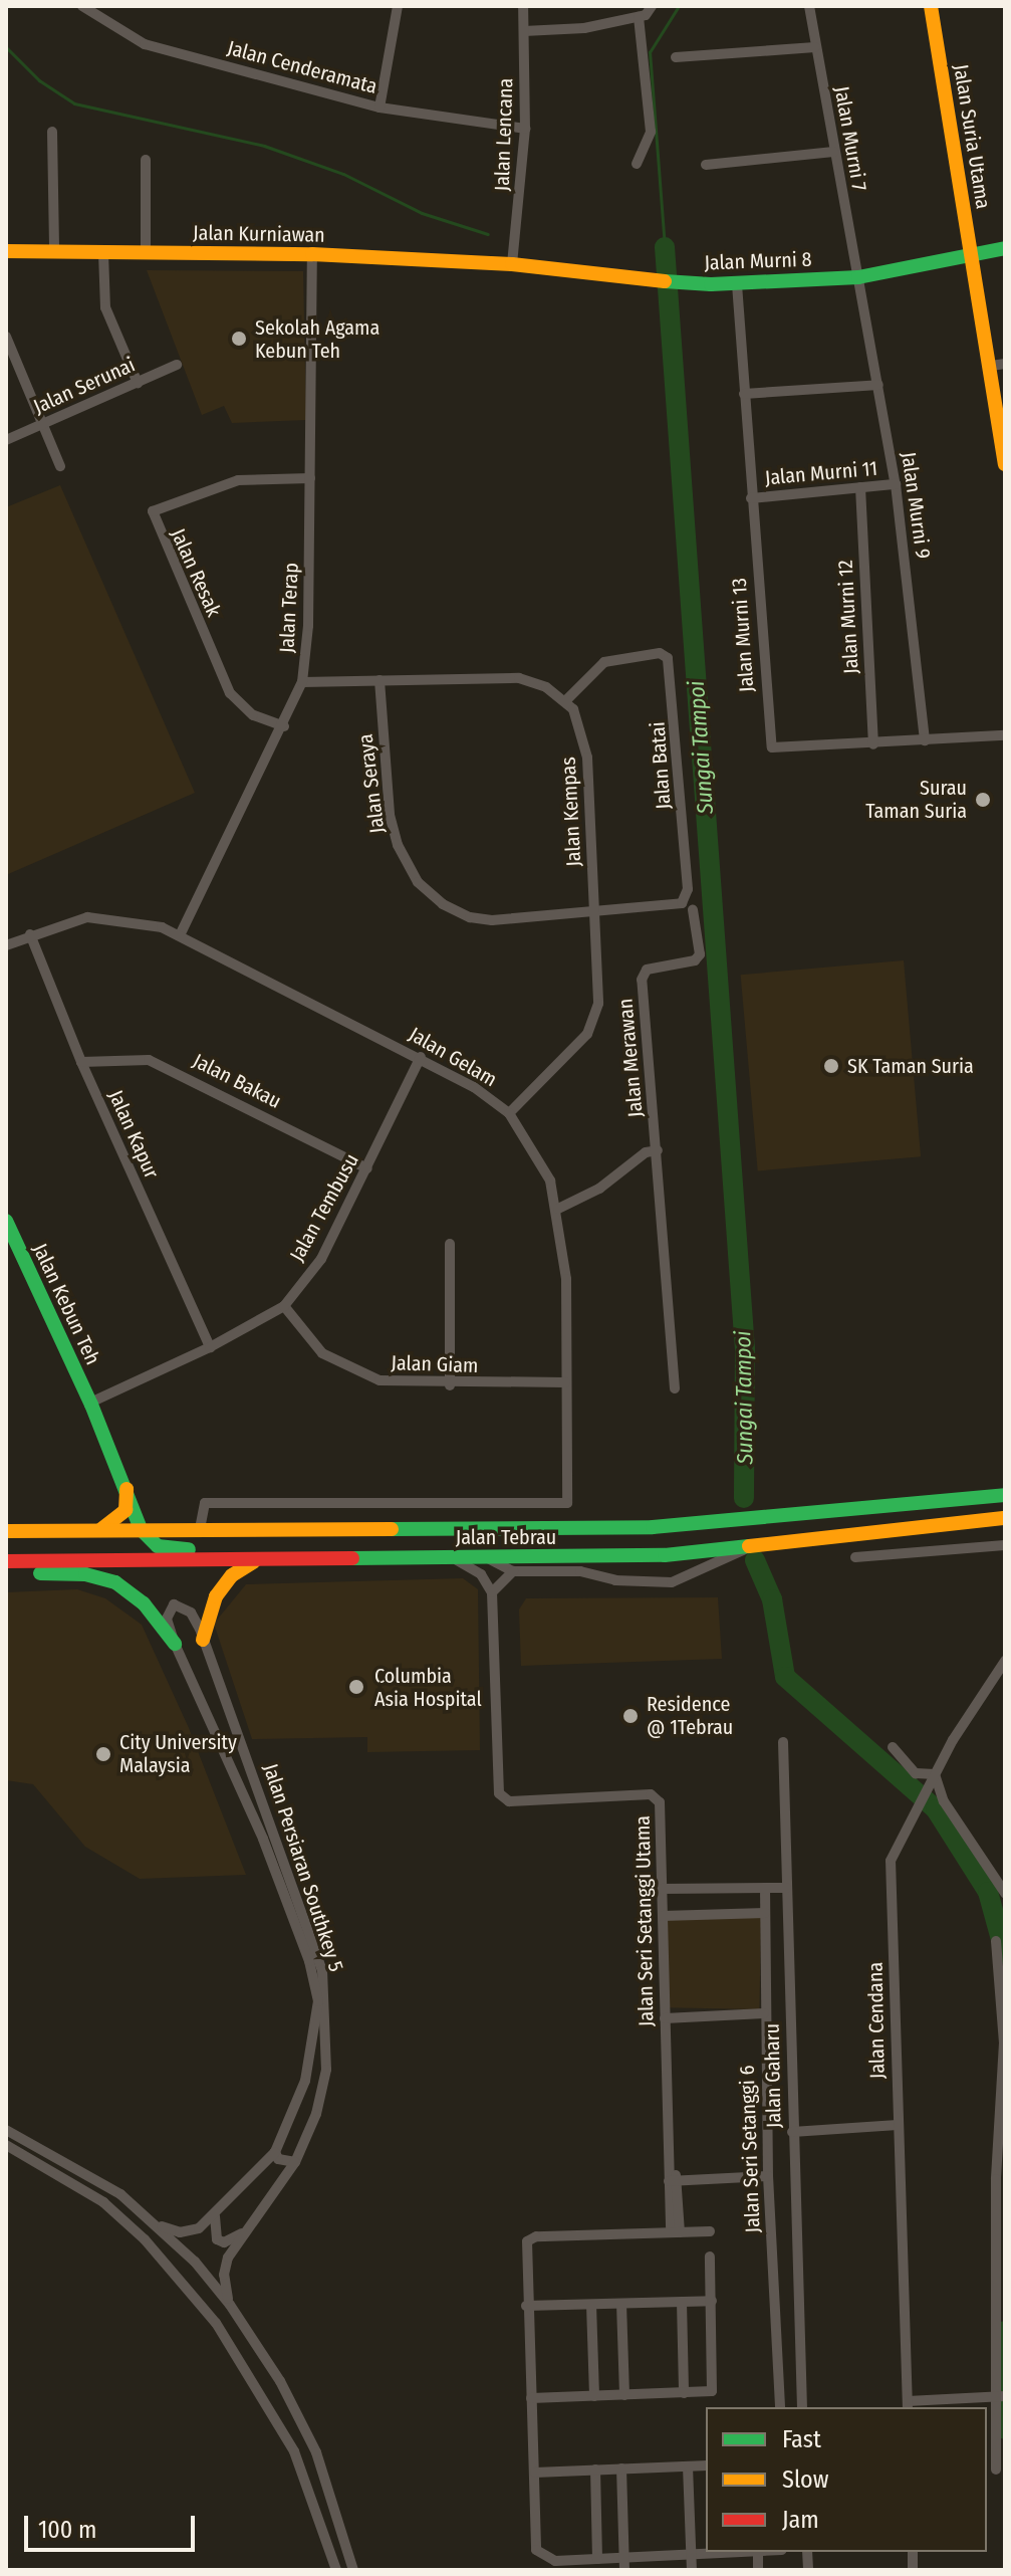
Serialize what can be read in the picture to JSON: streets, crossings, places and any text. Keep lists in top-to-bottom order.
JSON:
{
  "streets": {
    "main road": [
      "Jalan Suria Utama",
      "Jalan Kurniawan",
      "Jalan Murni 8",
      "Jalan Kebun Teh",
      "Jalan Tebrau"
    ],
    "street": [
      "Jalan Cenderamata",
      "Jalan Lencana",
      "Jalan Murni 7",
      "Jalan Serunai",
      "Jalan Murni 11",
      "Jalan Murni 9",
      "Jalan Resak",
      "Jalan Terap",
      "Jalan Murni 12",
      "Jalan Murni 13",
      "Jalan Batai",
      "Jalan Seraya",
      "Jalan Kempas",
      "Jalan Gelam",
      "Jalan Merawan",
      "Jalan Bakau",
      "Jalan Kapur",
      "Jalan Tembusu",
      "Jalan Giam",
      "Jalan Persiaran Southkey 5",
      "Jalan Seri Setanggi Utama",
      "Jalan Cendana",
      "Jalan Gaharu",
      "Jalan Seri Setanggi 6"
    ]
  },
  "crossings": [
    ["Jalan Cenderamata", "Jalan Lencana"],
    ["Jalan Lencana", "Jalan Kurniawan"],
    ["Jalan Lencana", "Jalan Murni 8"],
    ["Jalan Suria Utama", "Jalan Murni 8"],
    ["Jalan Murni 7", "Jalan Murni 8"],
    ["Jalan Murni 7", "Jalan Murni 9"],
    ["Jalan Kurniawan", "Jalan Murni 8"],
    ["Jalan Kurniawan", "Jalan Terap"],
    ["Jalan Murni 8", "Jalan Murni 9"],
    ["Jalan Murni 8", "Jalan Murni 13"],
    ["Jalan Murni 11", "Jalan Murni 9"],
    ["Jalan Murni 11", "Jalan Murni 12"],
    ["Jalan Murni 11", "Jalan Murni 13"],
    ["Jalan Murni 9", "Jalan Murni 13"],
    ["Jalan Resak", "Jalan Terap"],
    ["Jalan Terap", "Jalan Gelam"],
    ["Jalan Murni 12", "Jalan Murni 13"],
    ["Jalan Batai", "Jalan Seraya"],
    ["Jalan Batai", "Jalan Kempas"],
    ["Jalan Seraya", "Jalan Kempas"],
    ["Jalan Kempas", "Jalan Gelam"],
    ["Jalan Gelam", "Jalan Kapur"],
    ["Jalan Gelam", "Jalan Tembusu"],
    ["Jalan Gelam", "Jalan Giam"],
    ["Jalan Gelam", "Jalan Tebrau"],
    ["Jalan Bakau", "Jalan Kapur"],
    ["Jalan Bakau", "Jalan Tembusu"],
    ["Jalan Kapur", "Jalan Tembusu"],
    ["Jalan Tembusu", "Jalan Kebun Teh"],
    ["Jalan Tembusu", "Jalan Giam"],
    ["Jalan Kebun Teh", "Jalan Tebrau"]
  ],
  "water": ["Sungai Tampoi"],
  "places": [
    "Sekolah Agama Kebun Teh",
    "Surau Taman Suria",
    "SK Taman Suria",
    "Columbia Asia Hospital",
    "Residence @ 1Tebrau",
    "City University Malaysia"
  ],
  "legend": ["Fast", "Slow", "Jam"],
  "scale_bar": "100 m"
}
